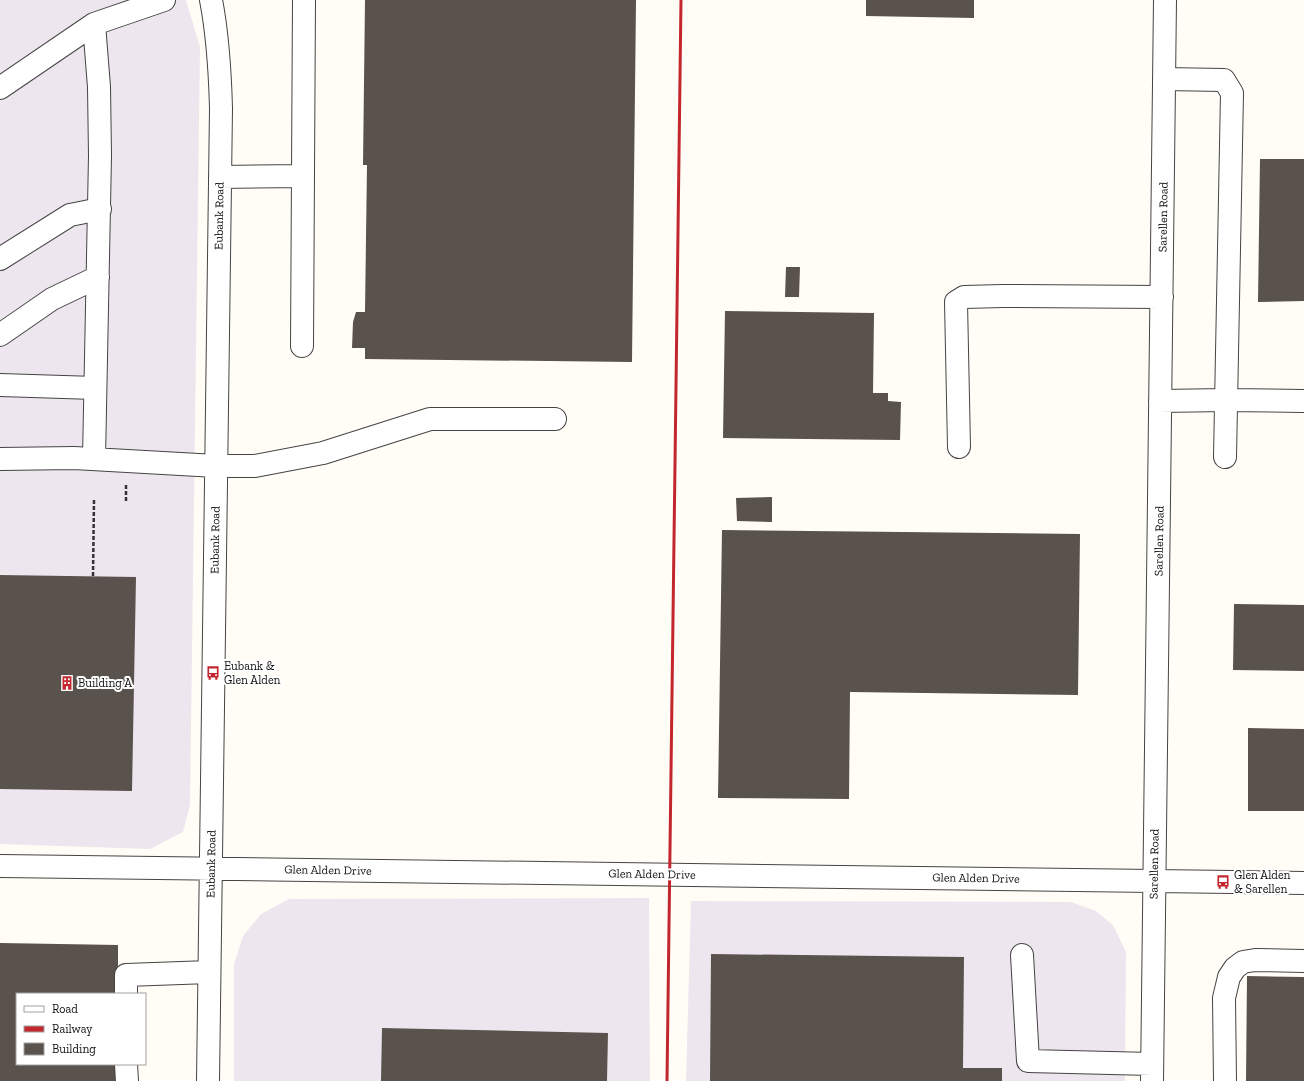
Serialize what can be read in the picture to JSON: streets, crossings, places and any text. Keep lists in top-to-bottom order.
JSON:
{
  "streets": {
    "street": ["Eubank Road", "Sarellen Road", "Glen Alden Drive"]
  },
  "crossings": [
    ["Eubank Road", "Glen Alden Drive"],
    ["Sarellen Road", "Glen Alden Drive"]
  ],
  "places": {
    "bus stop": ["Eubank & Glen Alden", "Glen Alden & Sarellen"],
    "building": ["Building A"]
  },
  "legend": ["Road", "Railway", "Building"]
}
